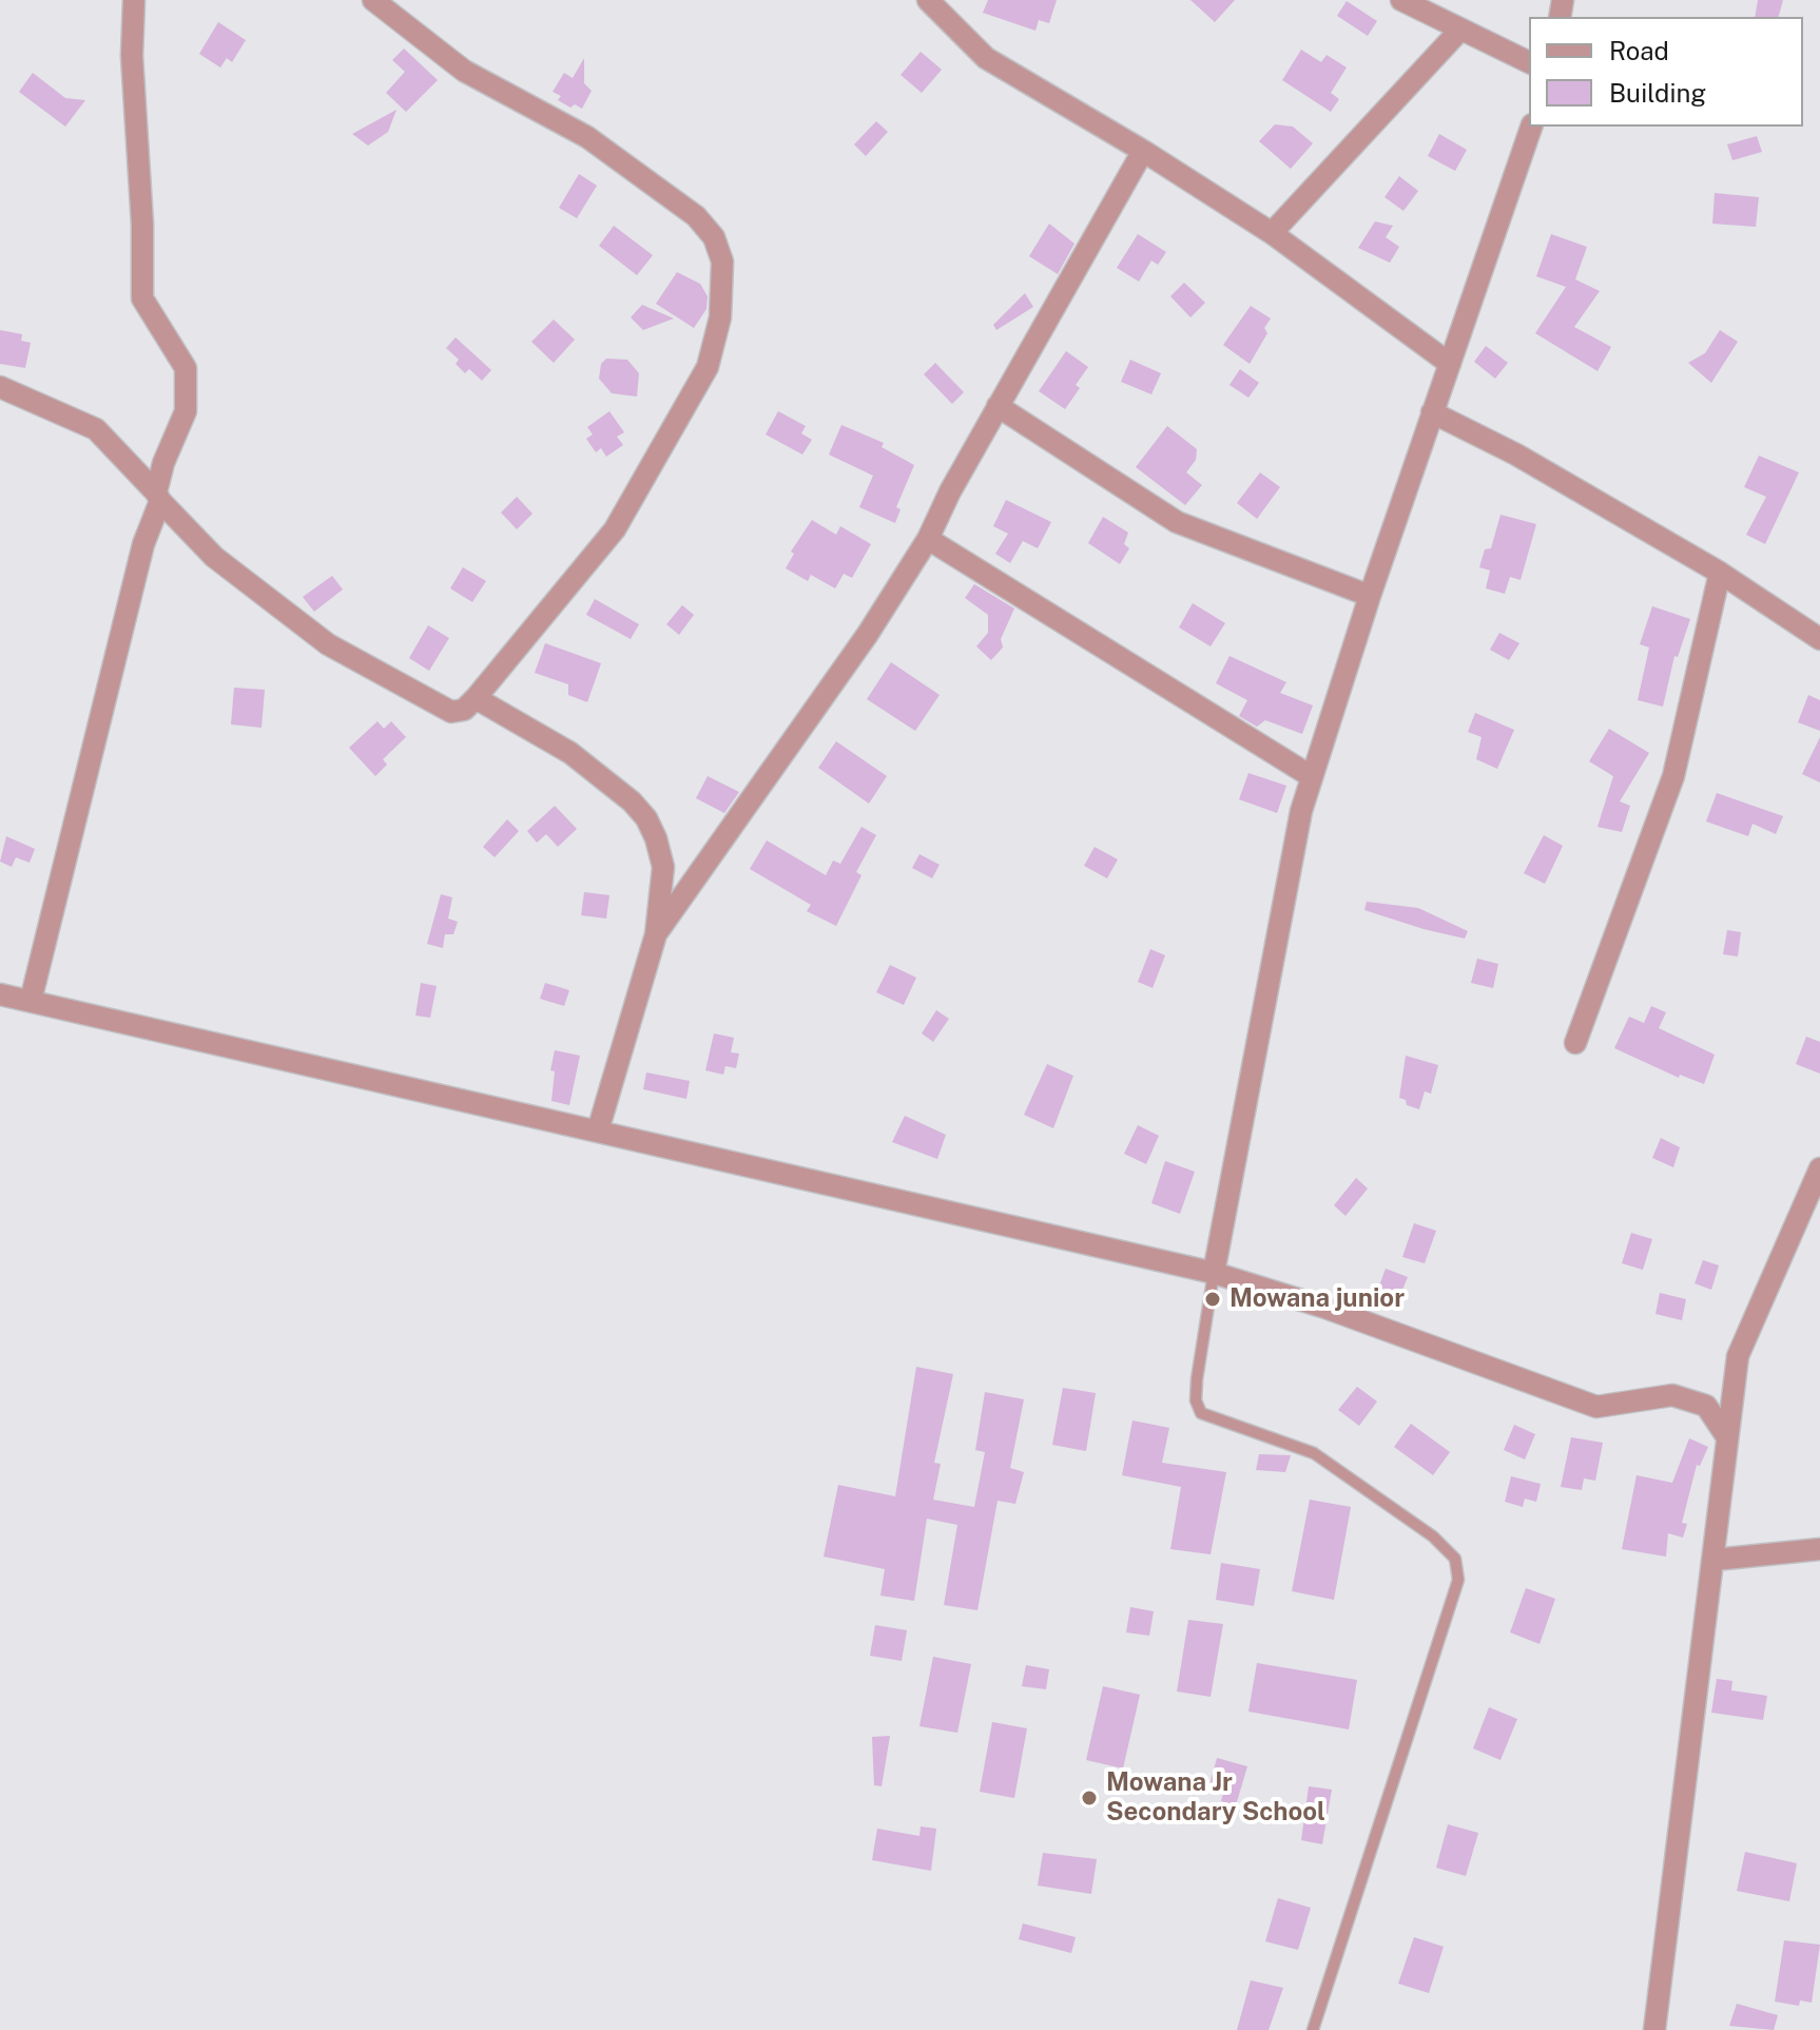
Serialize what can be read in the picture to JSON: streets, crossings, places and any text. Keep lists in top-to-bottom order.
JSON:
{
  "places": ["Mowana junior", "Mowana Jr Secondary School"],
  "legend": ["Road", "Building"]
}
